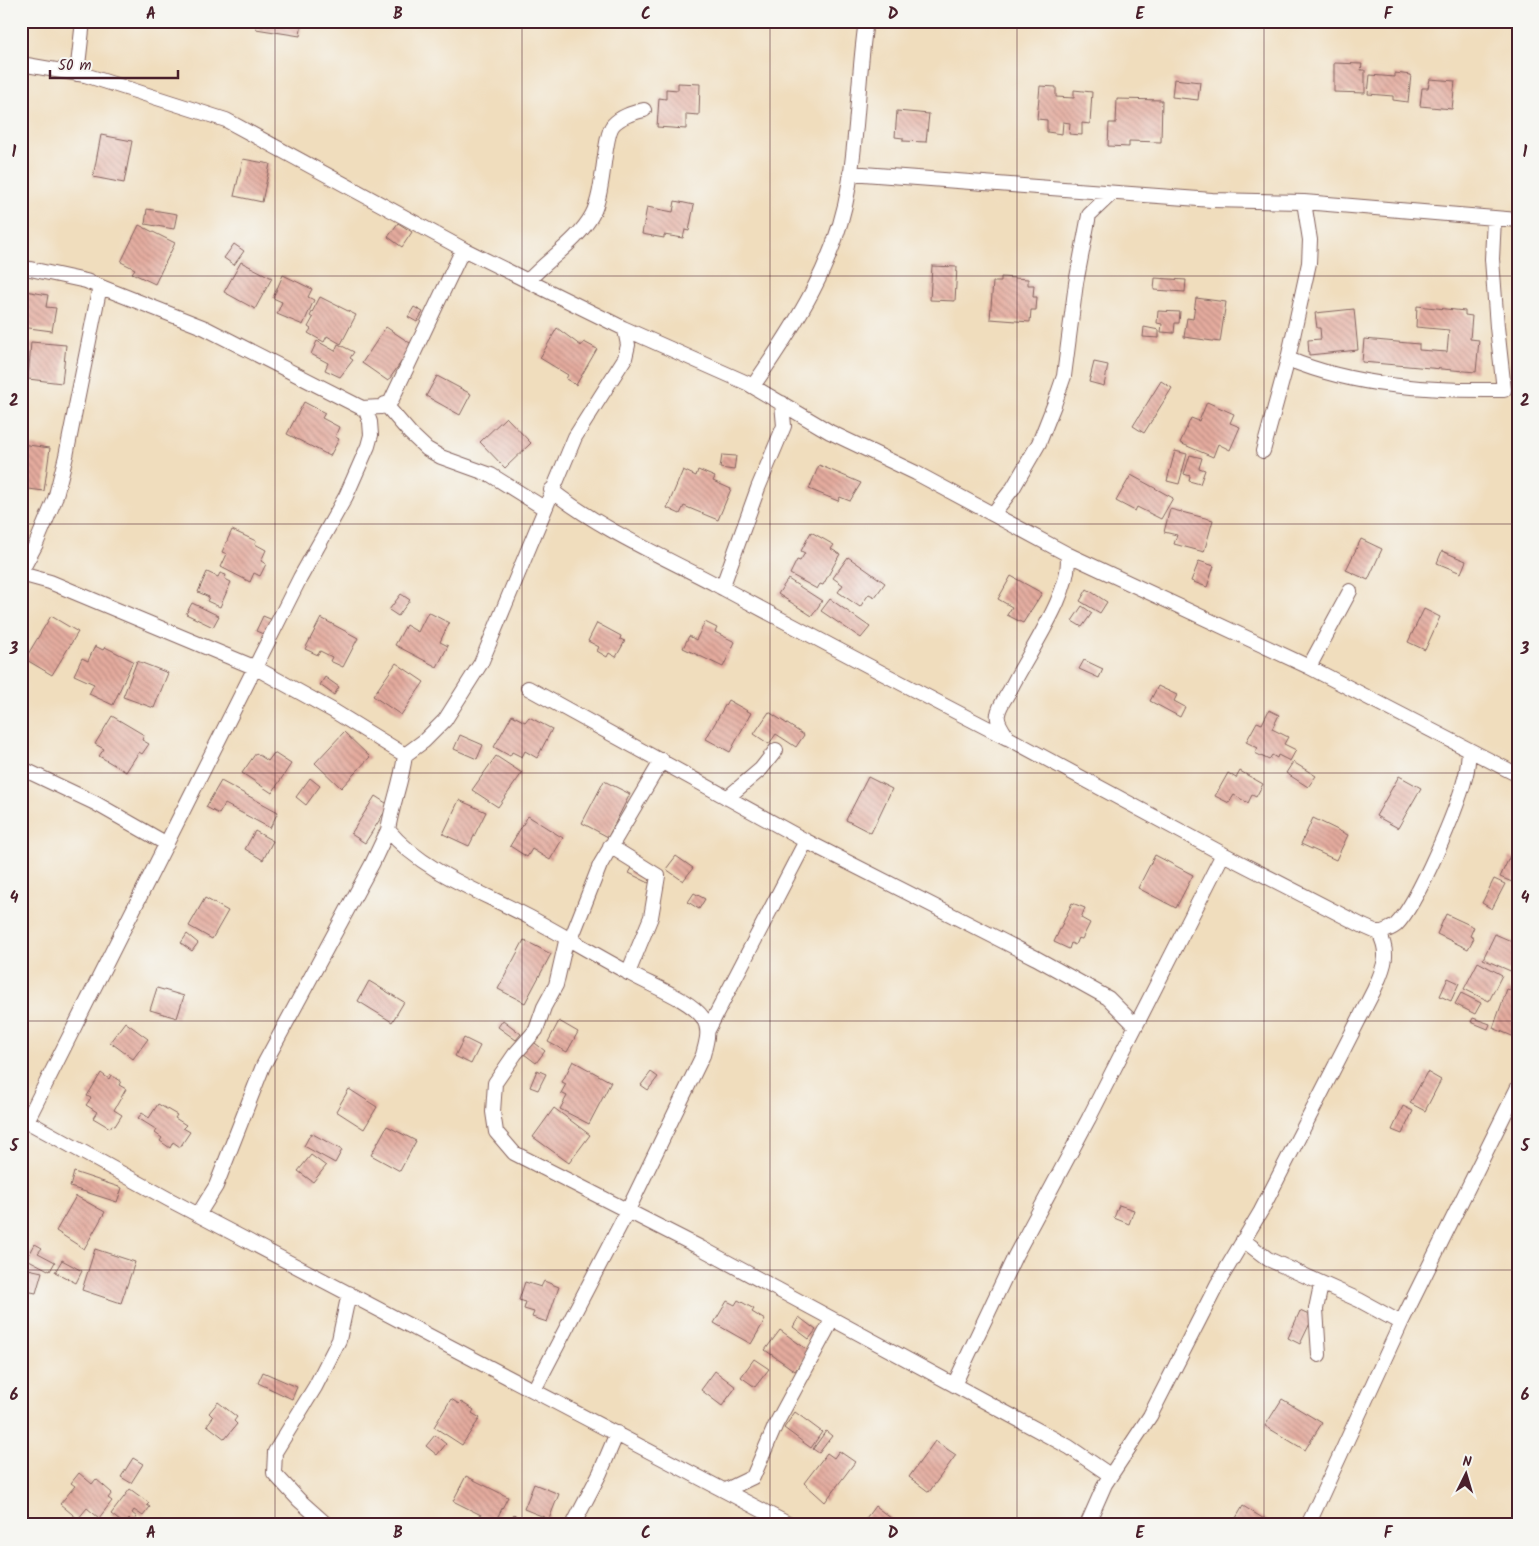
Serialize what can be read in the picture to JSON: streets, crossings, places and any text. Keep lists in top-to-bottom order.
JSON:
{
  "scale_bar": "50 m",
  "north": "top",
  "grid": {
    "columns": [
      "A",
      "B",
      "C",
      "D",
      "E",
      "F"
    ],
    "rows": [
      "1",
      "2",
      "3",
      "4",
      "5",
      "6"
    ]
  }
}
